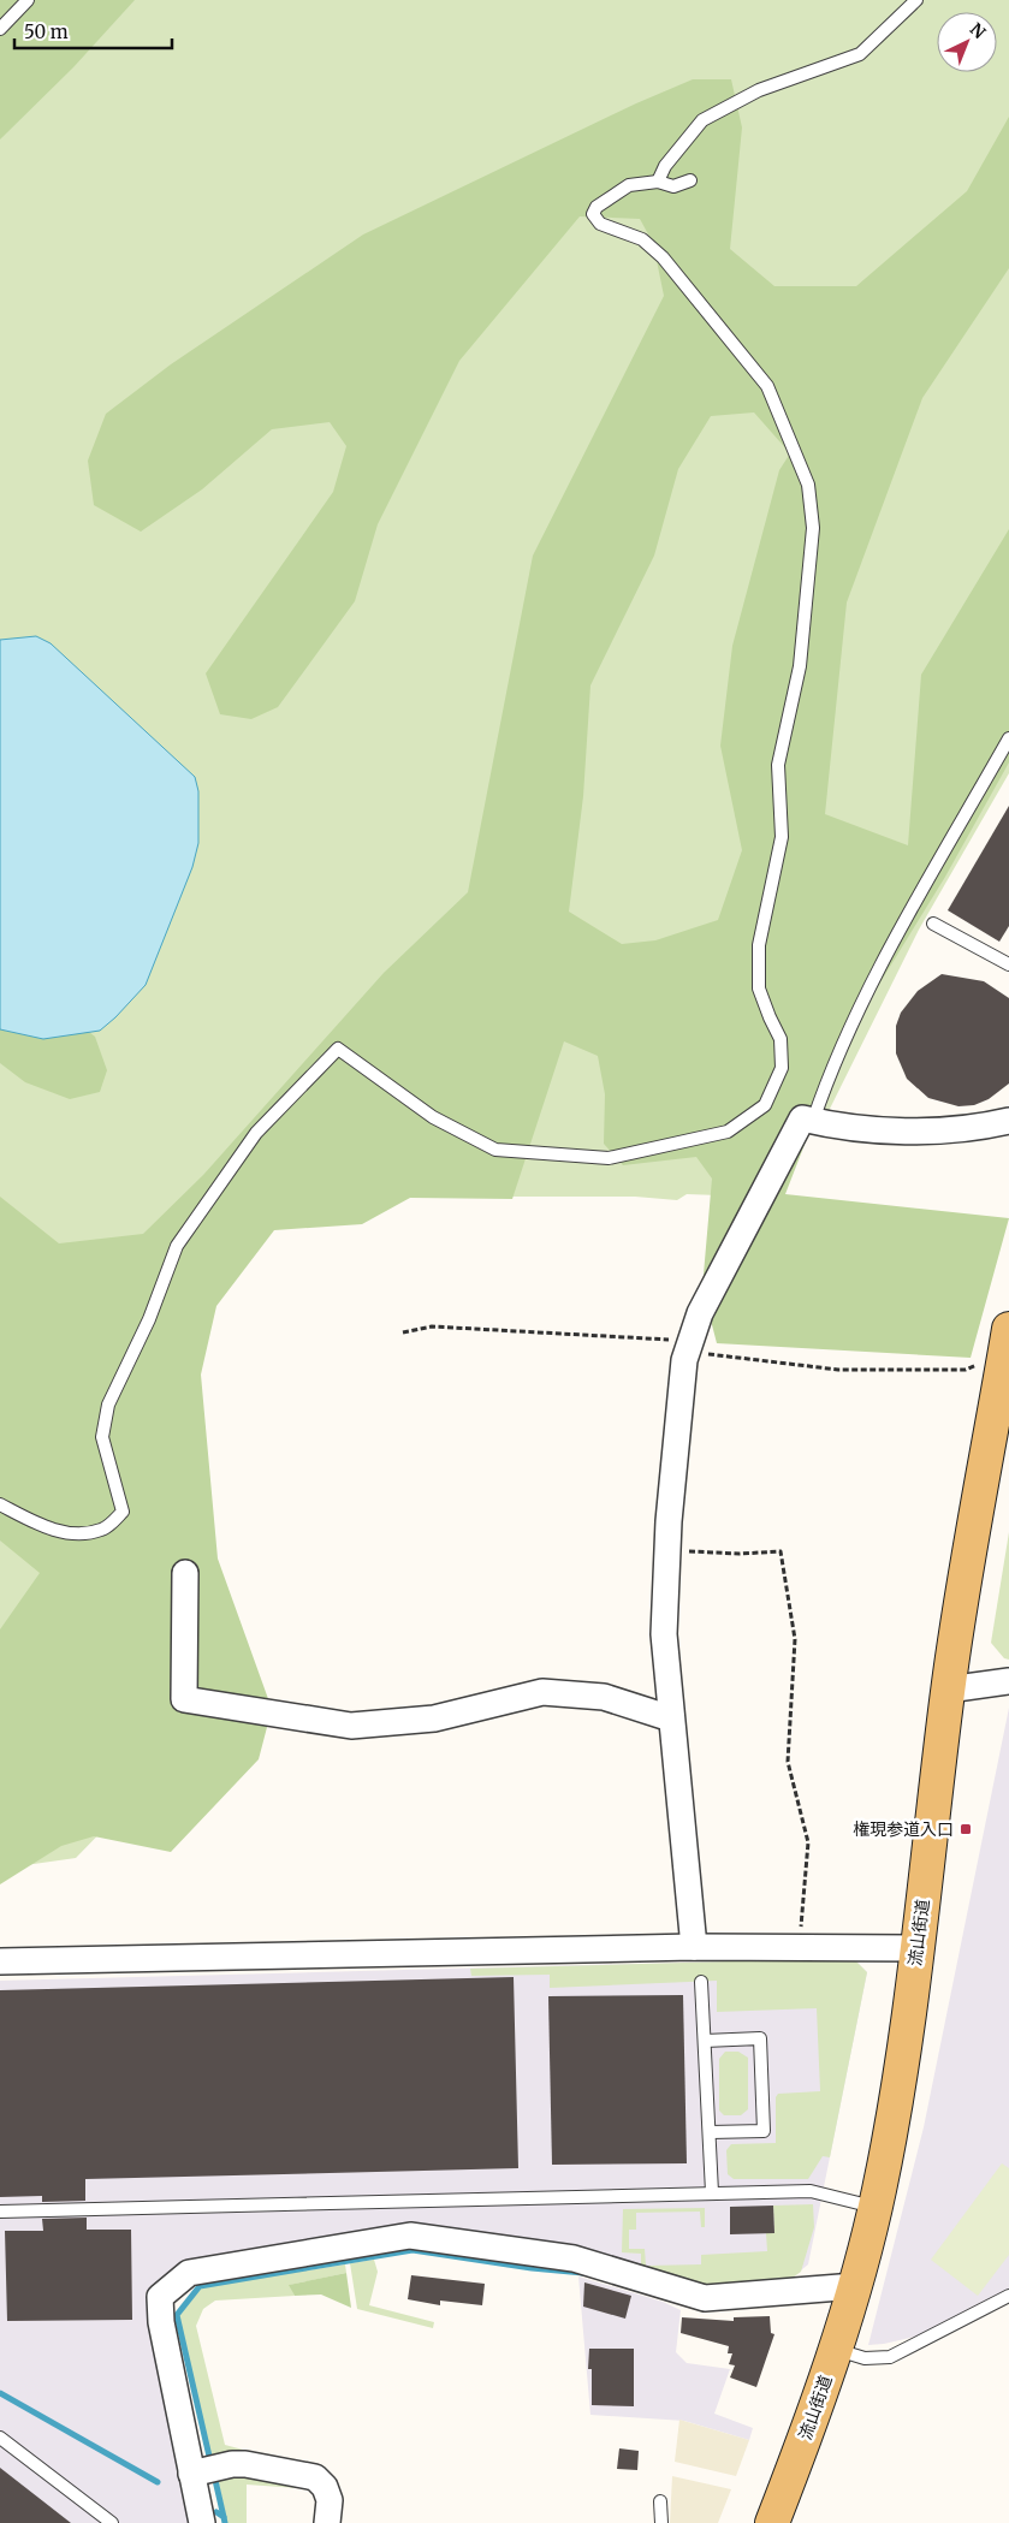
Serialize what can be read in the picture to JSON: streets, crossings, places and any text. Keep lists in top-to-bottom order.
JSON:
{
  "streets": {
    "main road": ["流山街道"]
  },
  "places": {
    "transit": ["権現参道入口"]
  },
  "scale_bar": "50 m",
  "north": "top right"
}
